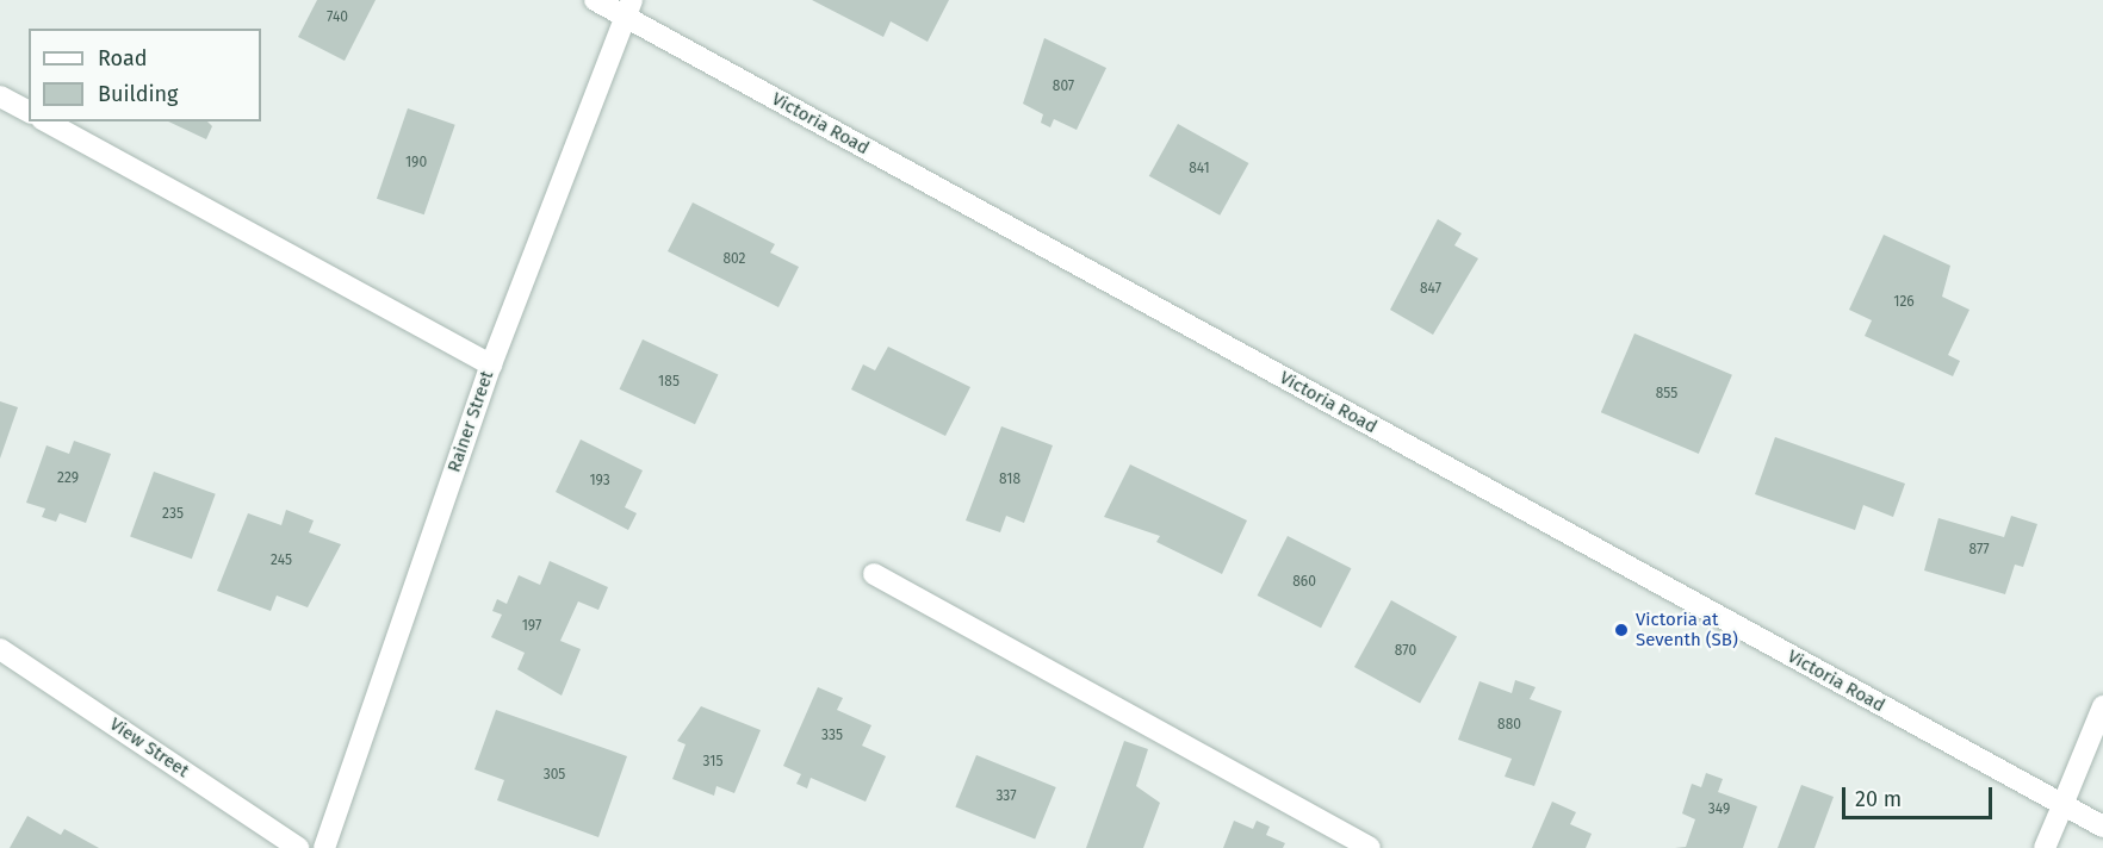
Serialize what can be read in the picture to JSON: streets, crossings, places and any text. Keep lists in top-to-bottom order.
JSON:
{
  "streets": {
    "street": ["Victoria Road", "Rainer Street", "View Street"]
  },
  "crossings": [
    ["Victoria Road", "Rainer Street"]
  ],
  "places": ["Victoria at Seventh (SB)"],
  "house_numbers": [
    "740",
    "807",
    "190",
    "841",
    "802",
    "847",
    "126",
    "185",
    "855",
    "229",
    "818",
    "193",
    "235",
    "877",
    "245",
    "860",
    "197",
    "870",
    "880",
    "335",
    "315",
    "305",
    "337",
    "349"
  ],
  "legend": ["Road", "Building"],
  "scale_bar": "20 m"
}
